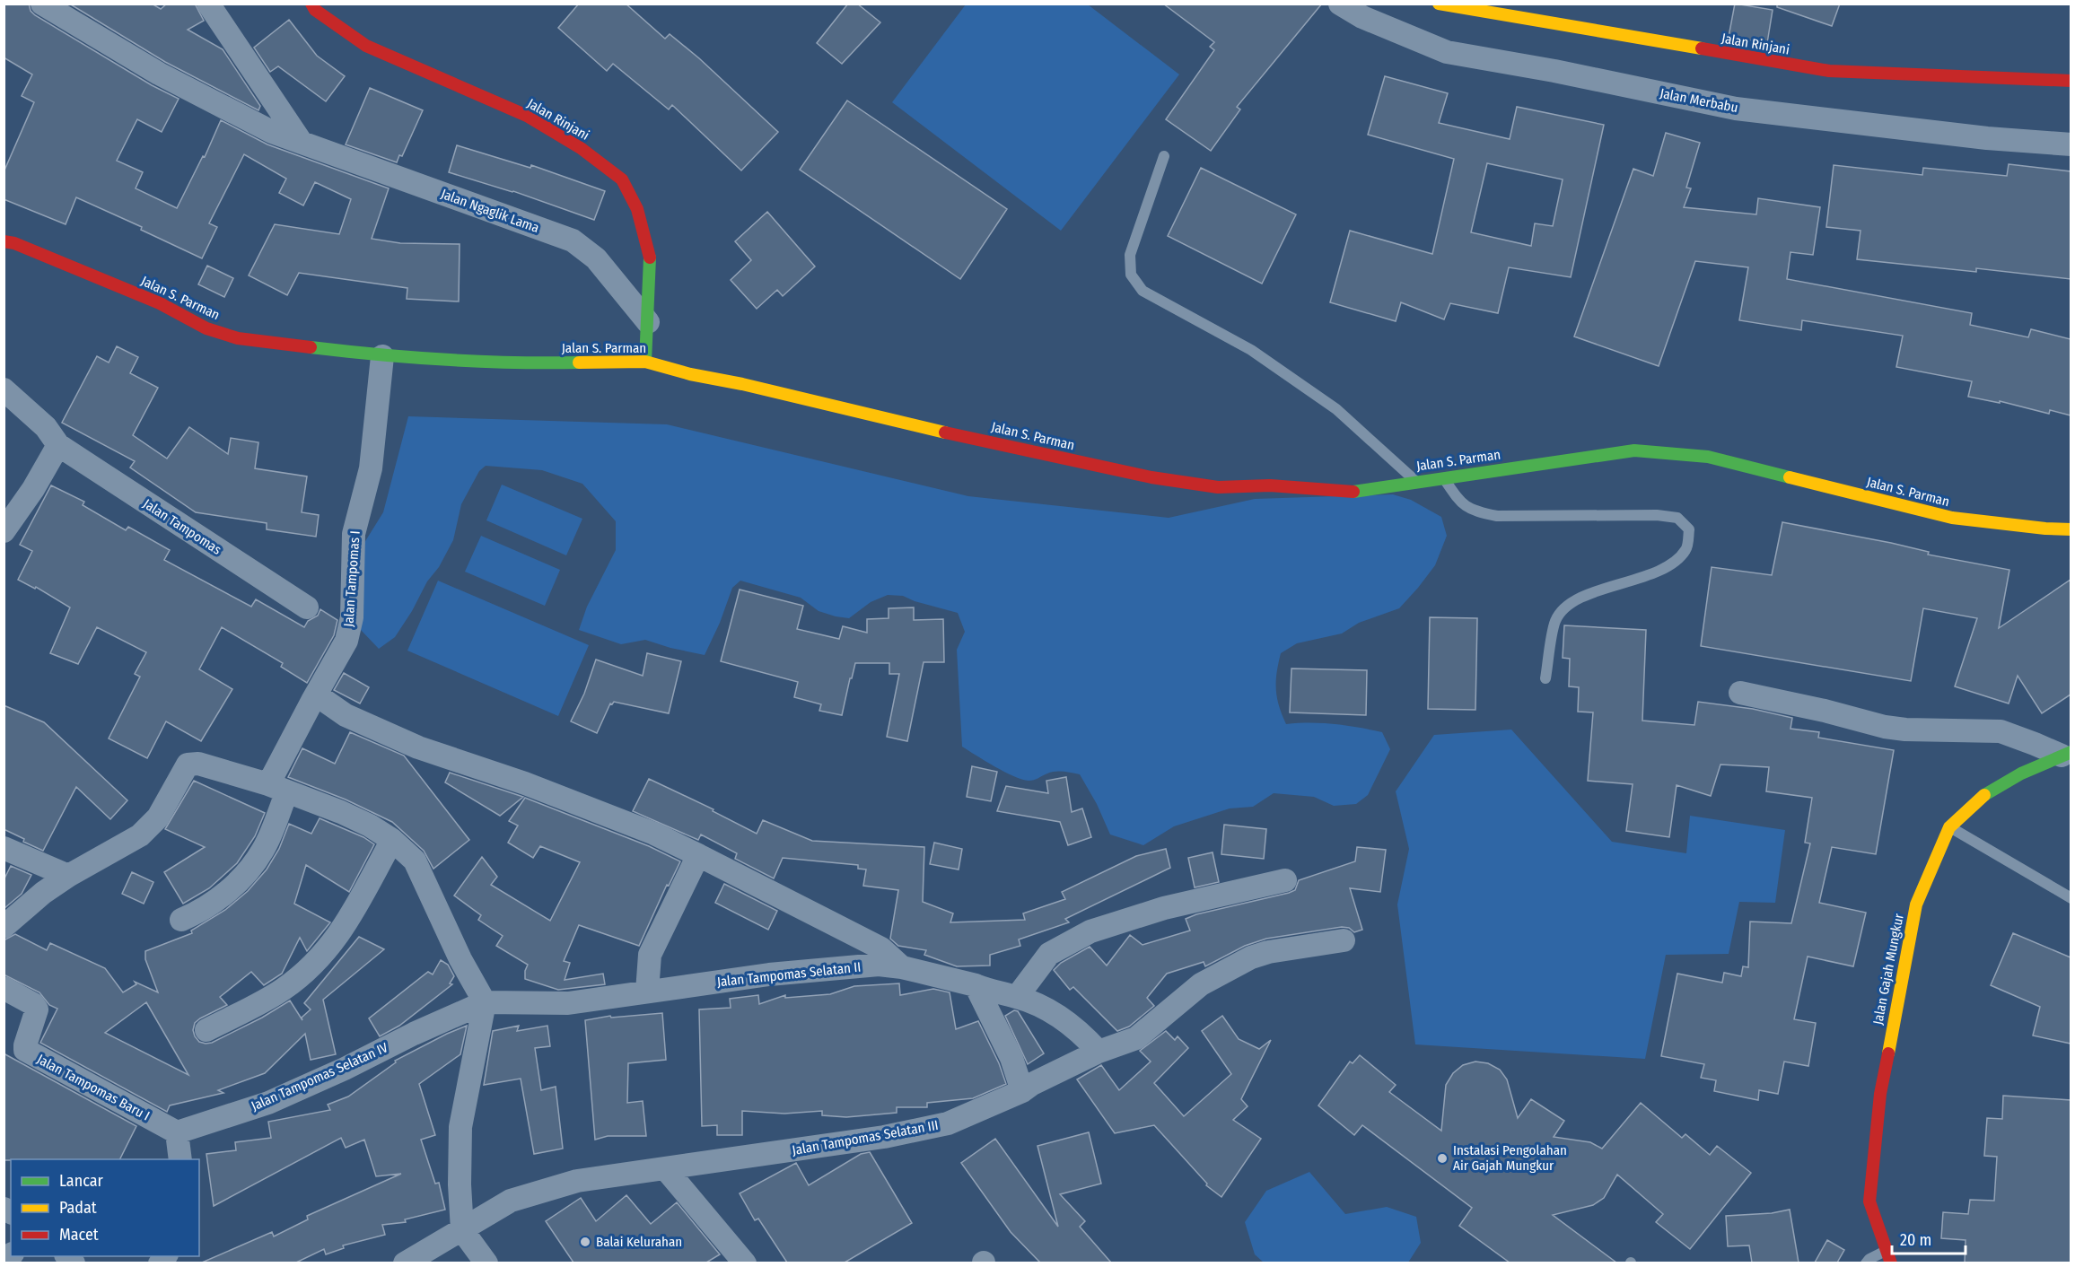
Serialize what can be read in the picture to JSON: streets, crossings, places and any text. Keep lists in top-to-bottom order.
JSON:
{
  "streets": {
    "main road": ["Jalan Rinjani", "Jalan S. Parman", "Jalan Gajah Mungkur"],
    "street": [
      "Jalan Merbabu",
      "Jalan Ngaglik Lama",
      "Jalan Tampomas",
      "Jalan Tampomas I",
      "Jalan Tampomas Selatan II",
      "Jalan Tampomas Selatan IV",
      "Jalan Tampomas Baru I",
      "Jalan Tampomas Selatan III"
    ]
  },
  "crossings": [
    ["Jalan Rinjani", "Jalan Ngaglik Lama"],
    ["Jalan Rinjani", "Jalan S. Parman"],
    ["Jalan S. Parman", "Jalan Tampomas I"],
    ["Jalan Tampomas Selatan II", "Jalan Tampomas Selatan IV"],
    ["Jalan Tampomas Selatan II", "Jalan Tampomas Selatan III"],
    ["Jalan Tampomas Selatan IV", "Jalan Tampomas Baru I"]
  ],
  "places": ["Instalasi Pengolahan Air Gajah Mungkur", "Balai Kelurahan"],
  "legend": ["Lancar", "Padat", "Macet"],
  "scale_bar": "20 m"
}
